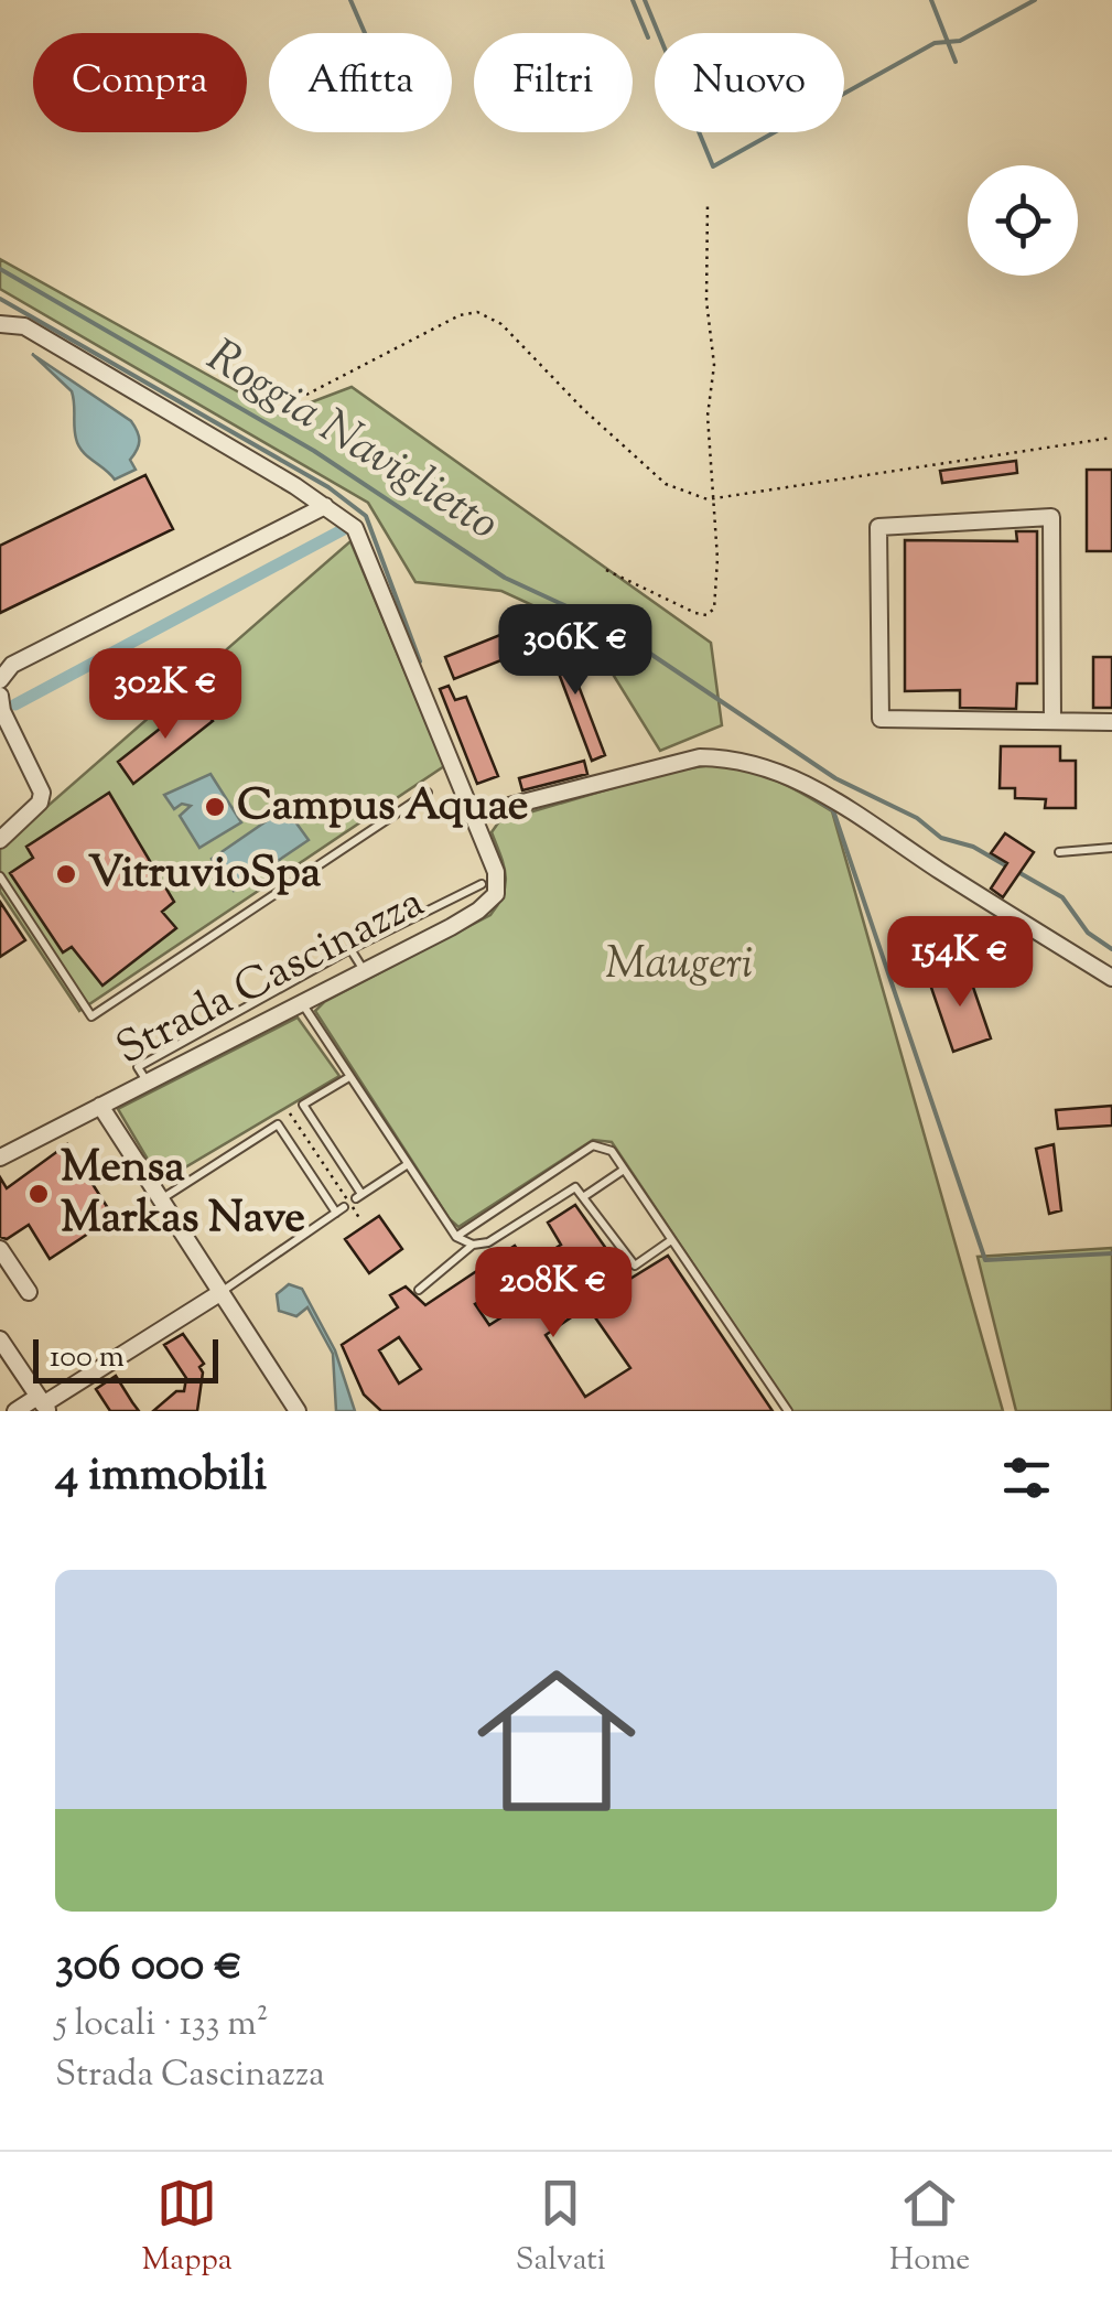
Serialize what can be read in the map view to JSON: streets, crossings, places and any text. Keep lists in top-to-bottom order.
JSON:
{
  "streets": {
    "street": ["Strada Cascinazza"]
  },
  "water": ["Roggia Naviglietto"],
  "parks": ["Maugeri"],
  "places": ["Campus Aquae", "VitruvioSpa", "Mensa Markas Nave"],
  "scale_bar": "100 m",
  "page": {
    "chip": [
      "Compra",
      "Affitta",
      "Filtri",
      "Nuovo"
    ],
    "price": [
      "306K €",
      "302K €",
      "154K €",
      "208K €"
    ],
    "scale": "100 m",
    "heading": "4 immobili",
    "list": [
      {
        "name": "306 000 €",
        "note": "5 locali · 133 m² · Strada Cascinazza"
      }
    ],
    "tabs": ["Mappa", "Salvati", "Home"]
  }
}
